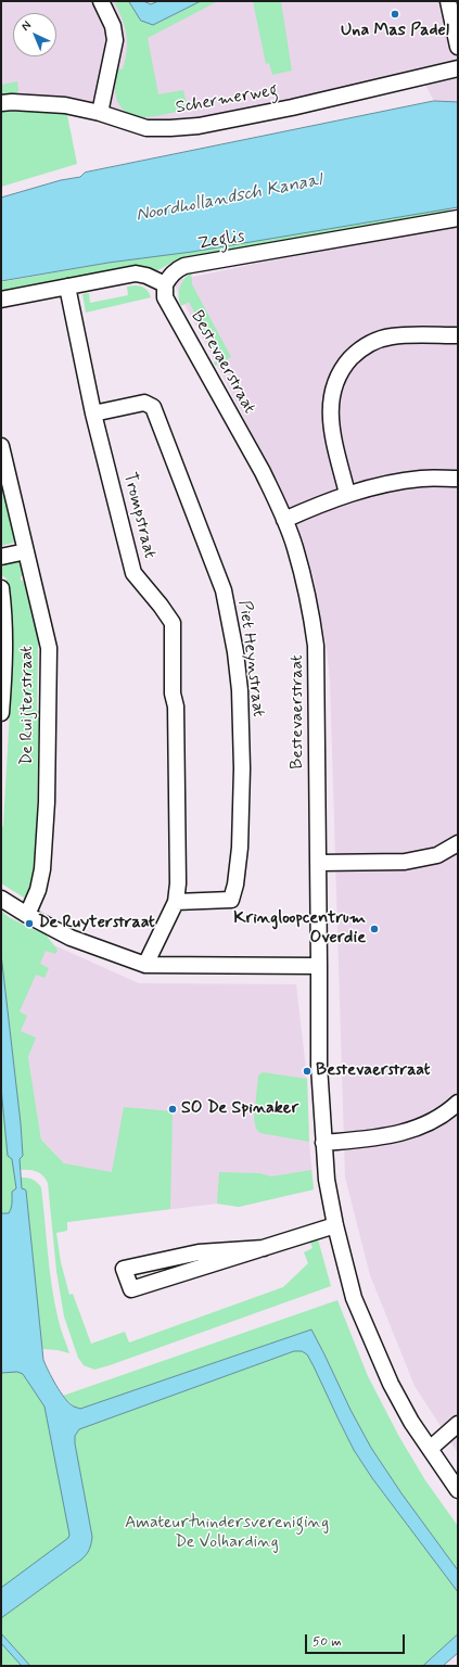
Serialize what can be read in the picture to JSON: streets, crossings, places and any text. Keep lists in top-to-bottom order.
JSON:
{
  "streets": {
    "street": [
      "Schermerweg",
      "Zeglis",
      "Bestevaerstraat",
      "Trompstraat",
      "Piet Heynstraat",
      "De Ruijterstraat"
    ]
  },
  "crossings": [
    ["Zeglis", "Bestevaerstraat"],
    ["Trompstraat", "Piet Heynstraat"]
  ],
  "water": ["Noordhollandsch Kanaal"],
  "parks": ["Amateurtuindersvereniging De Volharding"],
  "places": [
    "Una Mas Padel",
    "De Ruyterstraat",
    "Kringloopcentrum Overdie",
    "Bestevaerstraat",
    "SO De Spinaker"
  ],
  "scale_bar": "50 m",
  "north": "top left"
}
